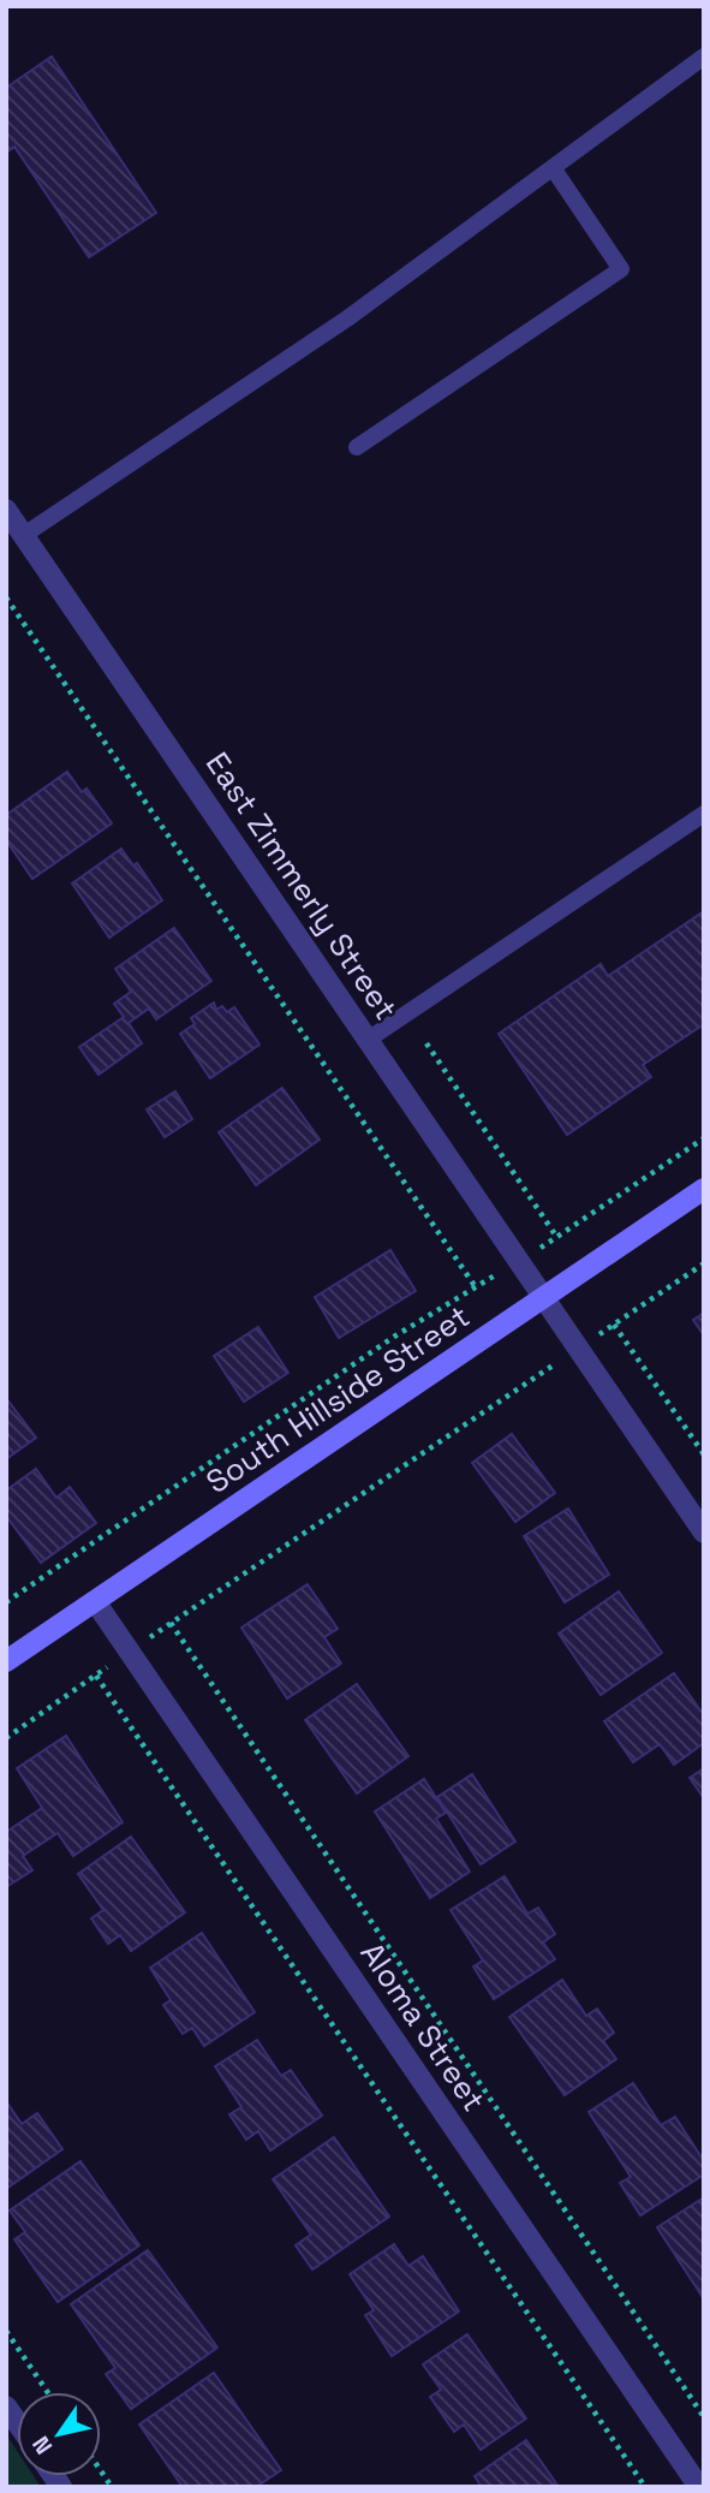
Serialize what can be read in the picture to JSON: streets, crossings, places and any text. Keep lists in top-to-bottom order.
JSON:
{
  "streets": {
    "main road": ["South Hillside Street"],
    "street": ["East Zimmerly Street", "Aloma Street"]
  },
  "crossings": [
    ["East Zimmerly Street", "South Hillside Street"],
    ["South Hillside Street", "Aloma Street"]
  ],
  "north": "bottom left"
}
